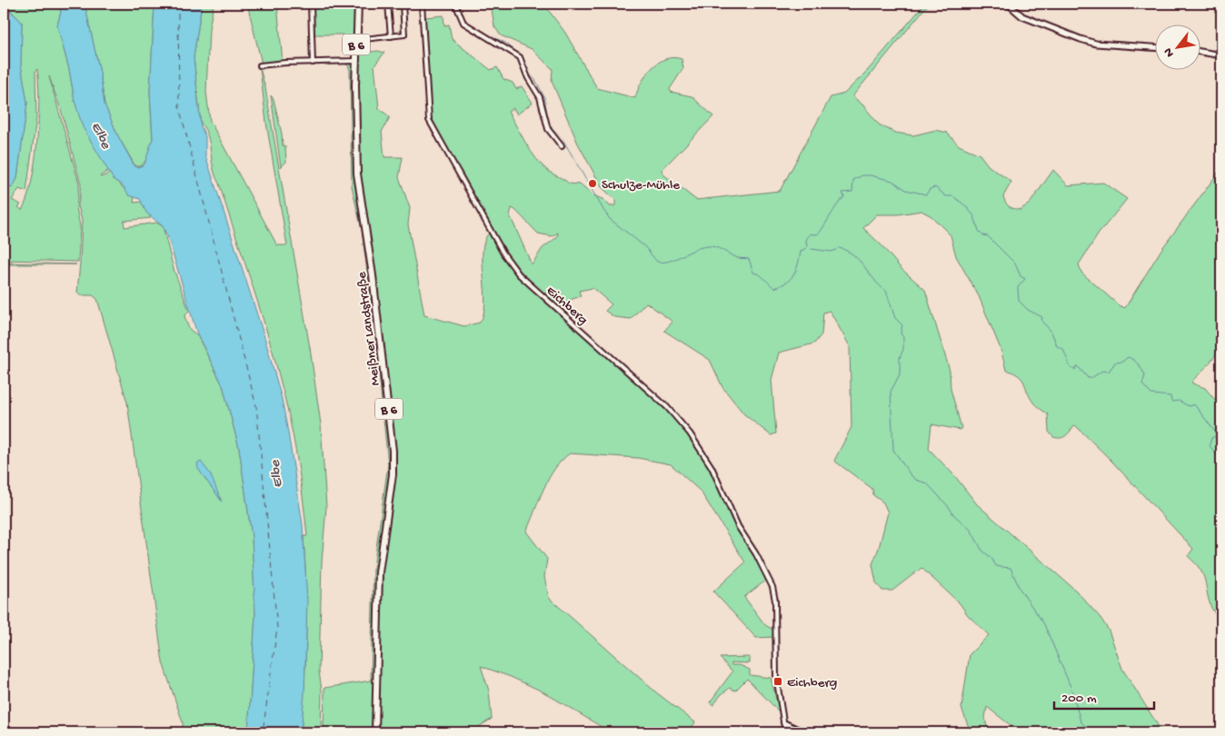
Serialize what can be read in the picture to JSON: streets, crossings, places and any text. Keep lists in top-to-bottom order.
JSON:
{
  "streets": {
    "main road": ["B 6", "Meißner Landstraße"],
    "street": ["Eichberg"]
  },
  "crossings": [
    ["B 6", "Meißner Landstraße"]
  ],
  "water": ["Elbe"],
  "places": {
    "other": ["Schulze-Mühle"],
    "transit": ["Eichberg"]
  },
  "scale_bar": "200 m",
  "north": "bottom left"
}
